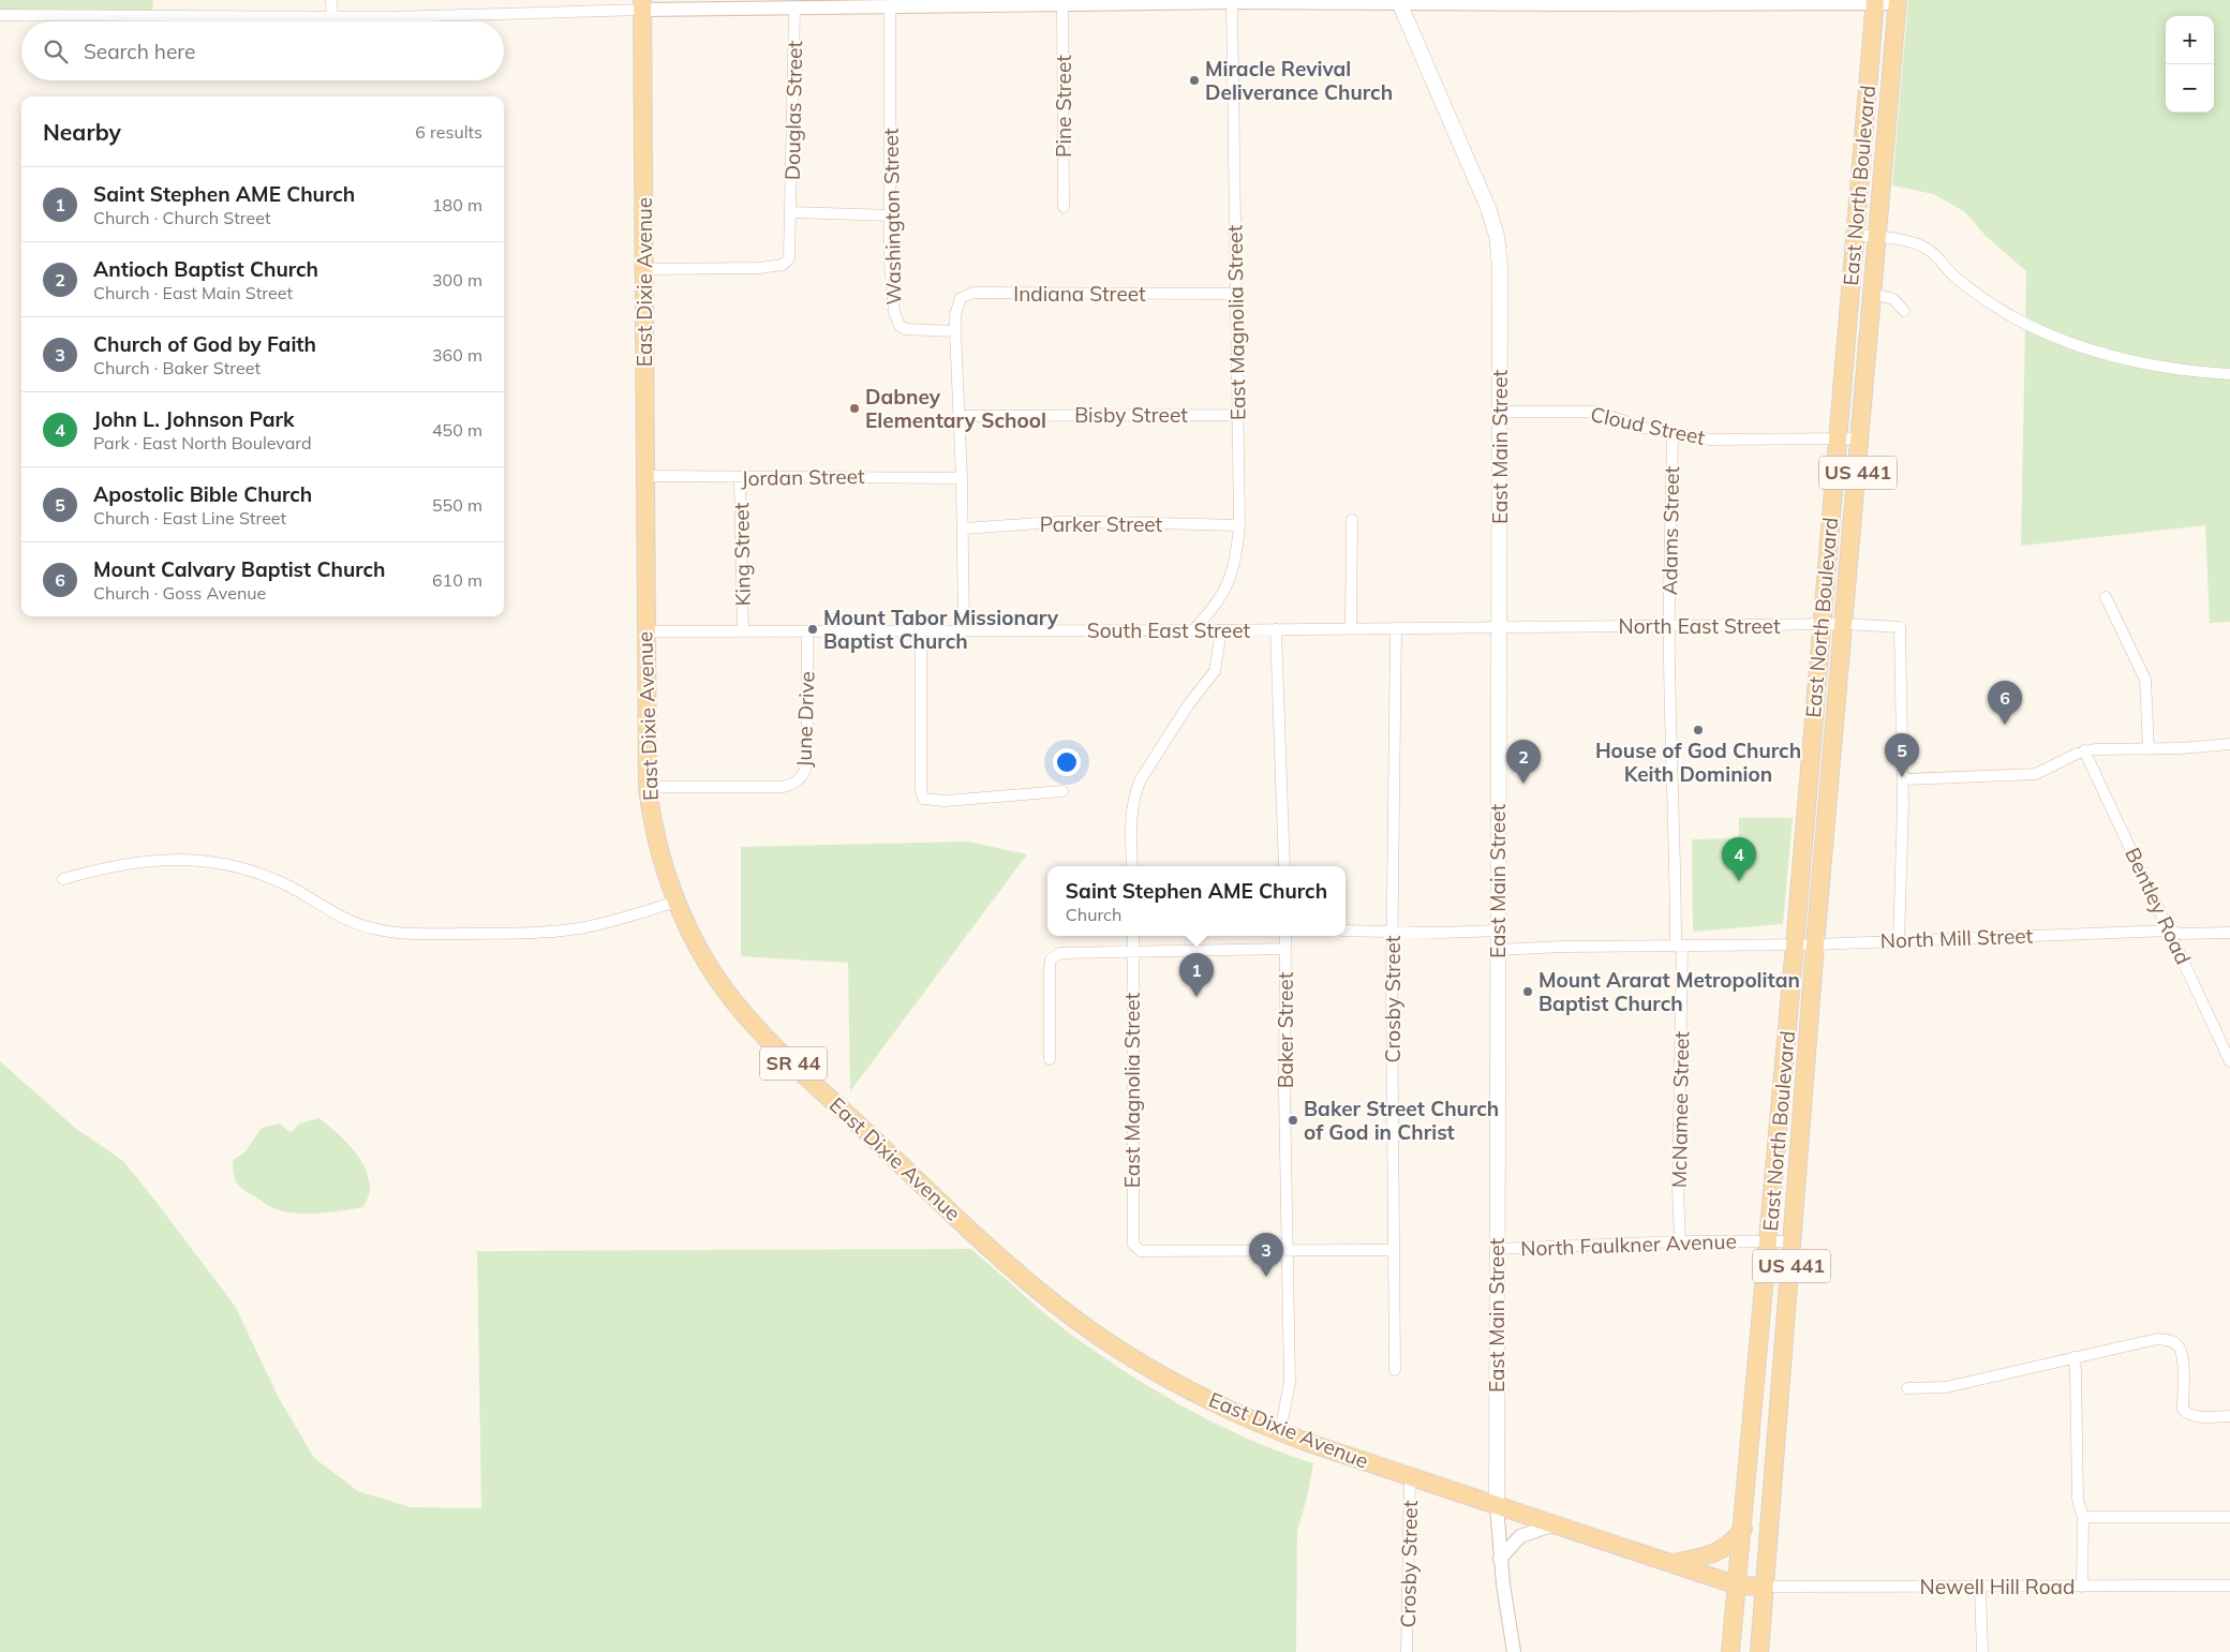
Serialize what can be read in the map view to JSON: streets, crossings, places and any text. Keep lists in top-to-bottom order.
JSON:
{
  "streets": {
    "main road": [
      "East North Boulevard",
      "East Dixie Avenue",
      "East Main Street",
      "US 441",
      "SR 44"
    ],
    "street": [
      "Pine Street",
      "Douglas Street",
      "Washington Street",
      "Indiana Street",
      "East Magnolia Street",
      "Bisby Street",
      "Cloud Street",
      "Jordan Street",
      "Parker Street",
      "Adams Street",
      "King Street",
      "North East Street",
      "South East Street",
      "June Drive",
      "Bentley Road",
      "North Mill Street",
      "Crosby Street",
      "Baker Street",
      "McNamee Street",
      "North Faulkner Avenue",
      "Newell Hill Road"
    ]
  },
  "crossings": [
    ["East North Boulevard", "East Dixie Avenue"],
    ["East North Boulevard", "Cloud Street"],
    ["East North Boulevard", "North East Street"],
    ["East North Boulevard", "North Mill Street"],
    ["East North Boulevard", "SR 44"],
    ["East North Boulevard", "North Faulkner Avenue"],
    ["East North Boulevard", "Newell Hill Road"],
    ["Washington Street", "Indiana Street"],
    ["East Dixie Avenue", "East Main Street"],
    ["East Dixie Avenue", "Jordan Street"],
    ["East Dixie Avenue", "South East Street"],
    ["East Dixie Avenue", "June Drive"],
    ["East Dixie Avenue", "Crosby Street"],
    ["East Dixie Avenue", "Baker Street"],
    ["East Dixie Avenue", "SR 44"],
    ["Indiana Street", "East Magnolia Street"],
    ["East Magnolia Street", "Bisby Street"],
    ["East Magnolia Street", "Parker Street"],
    ["East Magnolia Street", "South East Street"],
    ["East Magnolia Street", "Baker Street"],
    ["Cloud Street", "East Main Street"],
    ["Cloud Street", "Adams Street"],
    ["East Main Street", "North East Street"],
    ["East Main Street", "South East Street"],
    ["East Main Street", "North Mill Street"],
    ["East Main Street", "North Faulkner Avenue"],
    ["Jordan Street", "King Street"],
    ["Adams Street", "North East Street"],
    ["Adams Street", "McNamee Street"],
    ["King Street", "South East Street"],
    ["North East Street", "South East Street"],
    ["North East Street", "McNamee Street"],
    ["South East Street", "June Drive"],
    ["South East Street", "Crosby Street"],
    ["Bentley Road", "North Mill Street"],
    ["North Mill Street", "McNamee Street"],
    ["SR 44", "Newell Hill Road"],
    ["McNamee Street", "North Faulkner Avenue"]
  ],
  "places": [
    "Miracle Revival Deliverance Church",
    "Dabney Elementary School",
    "Mount Tabor Missionary Baptist Church",
    "House of God Church Keith Dominion",
    "Mount Ararat Metropolitan Baptist Church",
    "Baker Street Church of God in Christ"
  ],
  "page": {
    "map_buttons": ["+", "−"],
    "search": "Search here",
    "heading": ["Nearby", "6 results"],
    "list": [
      {
        "mark": "1",
        "name": "Saint Stephen AME Church",
        "note": "Church · Church Street",
        "value": "180 m"
      },
      {
        "mark": "2",
        "name": "Antioch Baptist Church",
        "note": "Church · East Main Street",
        "value": "300 m"
      },
      {
        "mark": "3",
        "name": "Church of God by Faith",
        "note": "Church · Baker Street",
        "value": "360 m"
      },
      {
        "mark": "4",
        "name": "John L. Johnson Park",
        "note": "Park · East North Boulevard",
        "value": "450 m"
      },
      {
        "mark": "5",
        "name": "Apostolic Bible Church",
        "note": "Church · East Line Street",
        "value": "550 m"
      },
      {
        "mark": "6",
        "name": "Mount Calvary Baptist Church",
        "note": "Church · Goss Avenue",
        "value": "610 m"
      }
    ],
    "pins": [
      "6",
      "5",
      "2",
      "4",
      "1",
      "3"
    ],
    "popup": ["Saint Stephen AME Church", "Church"]
  }
}
